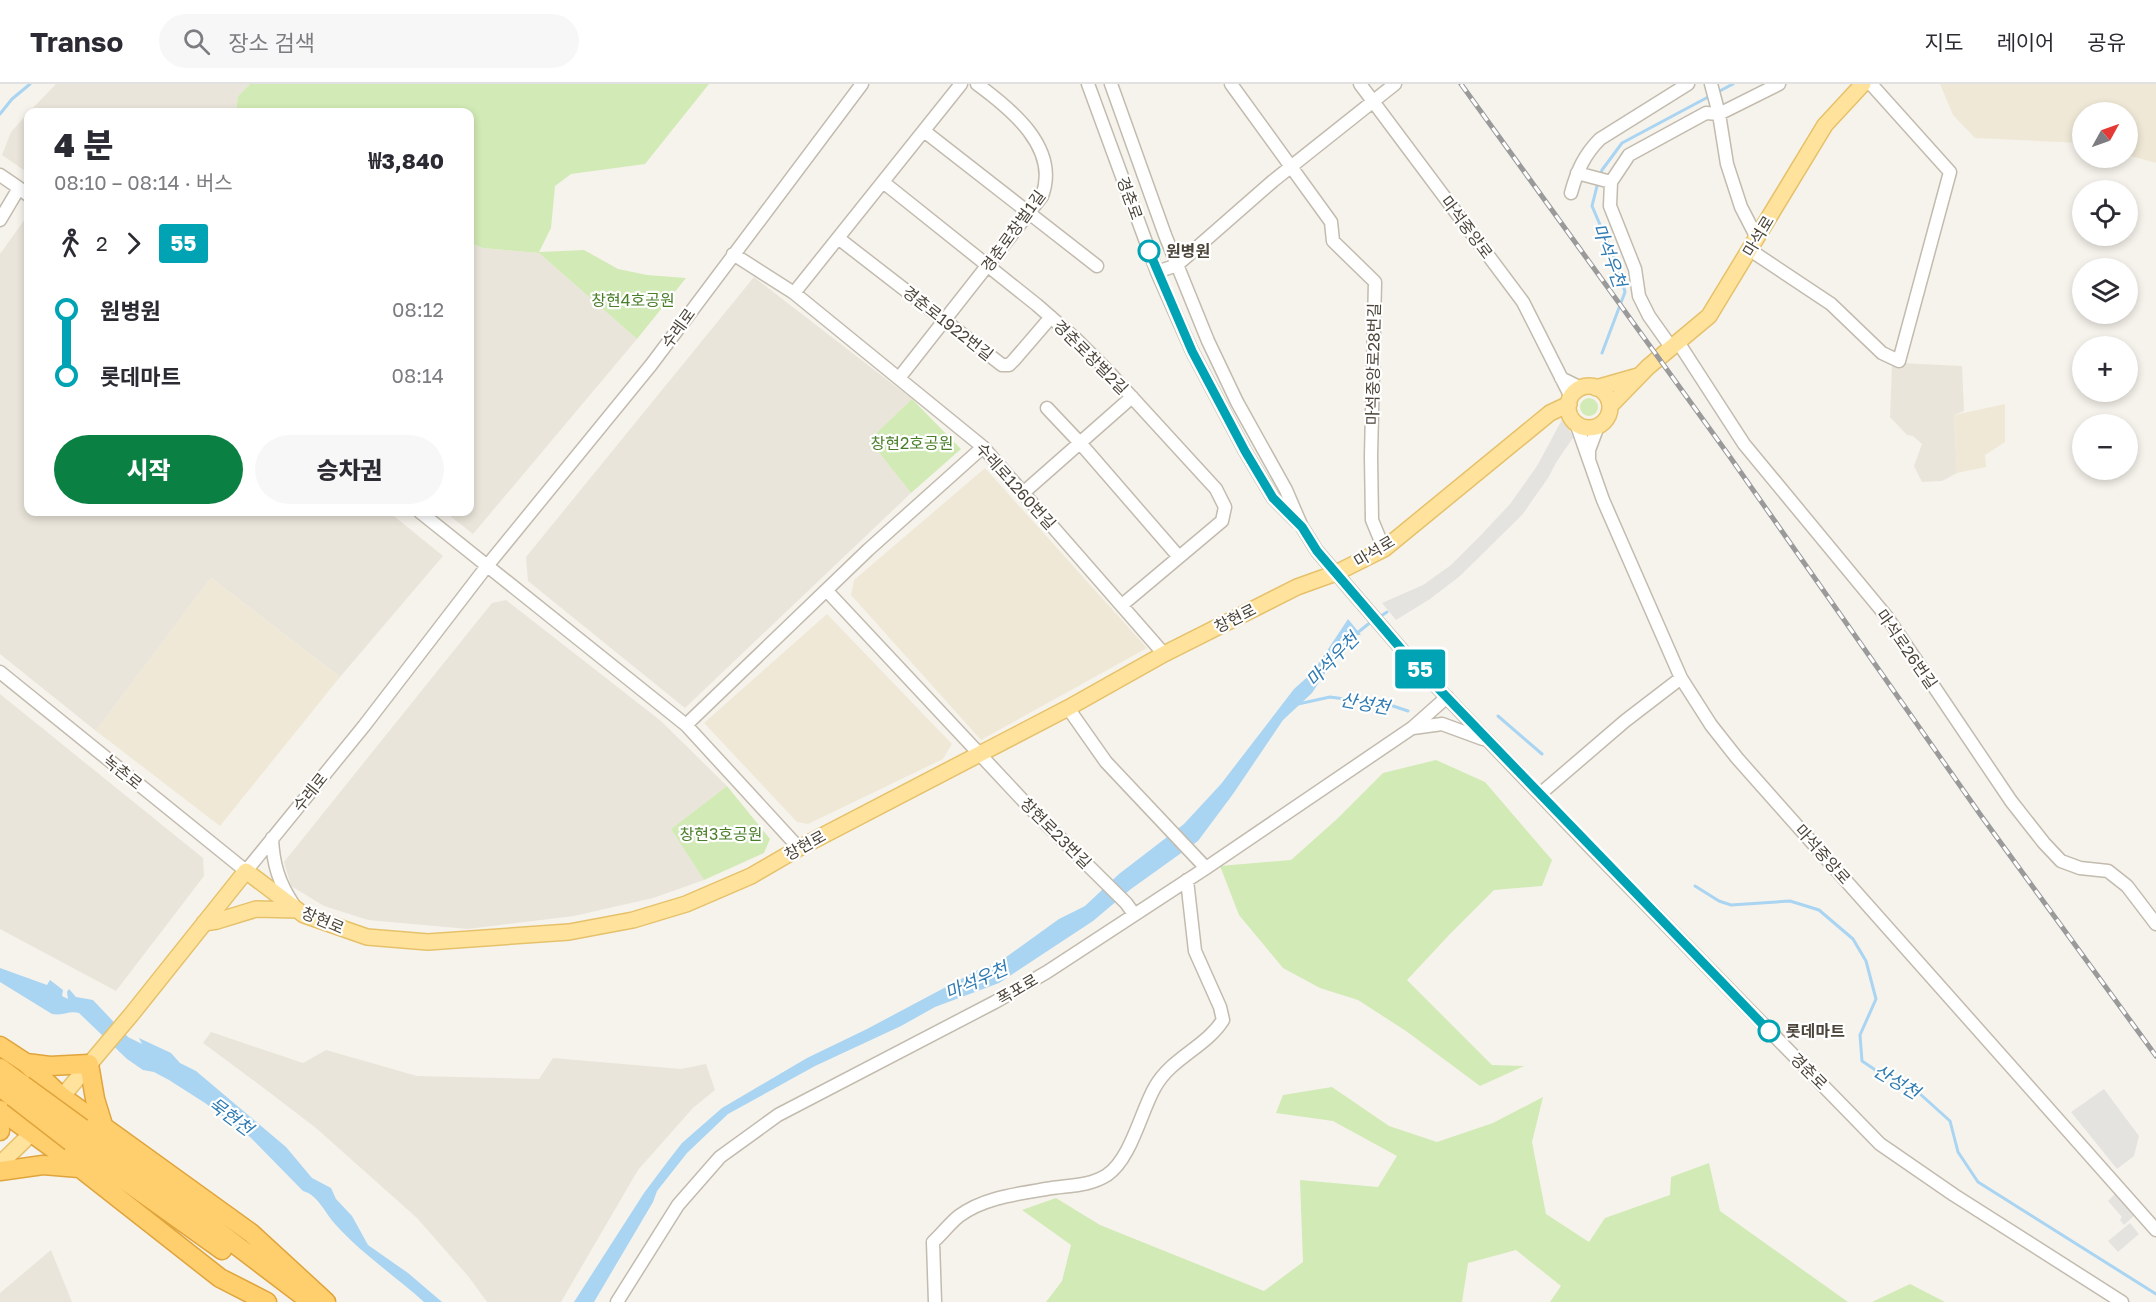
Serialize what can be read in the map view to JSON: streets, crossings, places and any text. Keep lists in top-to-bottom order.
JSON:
{
  "streets": {
    "main road": ["마석로", "수레로", "창현로"],
    "street": [
      "경춘로",
      "마석중앙로",
      "경춘로창벌1길",
      "경춘로1922번길",
      "경춘로창벌2길",
      "마석중앙로28번길",
      "수레로1260번길",
      "마석로26번길",
      "녹촌로",
      "창현로23번길",
      "폭포로"
    ]
  },
  "crossings": [
    ["경춘로", "마석로"],
    ["경춘로", "창현로"],
    ["경춘로", "폭포로"],
    ["마석중앙로", "마석로"],
    ["경춘로창벌1길", "경춘로1922번길"],
    ["경춘로창벌1길", "경춘로창벌2길"],
    ["경춘로창벌1길", "수레로1260번길"],
    ["마석로", "마석중앙로28번길"],
    ["마석로", "창현로"],
    ["마석로", "마석로26번길"],
    ["경춘로1922번길", "경춘로창벌2길"],
    ["수레로", "수레로1260번길"],
    ["수레로", "창현로"],
    ["수레로", "녹촌로"],
    ["경춘로창벌2길", "수레로1260번길"],
    ["수레로1260번길", "창현로"],
    ["창현로", "녹촌로"],
    ["창현로", "창현로23번길"],
    ["창현로23번길", "폭포로"]
  ],
  "water": ["마석우천", "산성천", "묵현천"],
  "parks": ["창현4호공원", "창현2호공원", "창현3호공원"],
  "places": ["원병원", "롯데마트"],
  "lines": ["bus line 55"],
  "north": "top right",
  "page": {
    "header": "Transo",
    "search": "장소 검색",
    "nav": ["지도", "레이어", "공유"],
    "on_map": "55",
    "map_buttons": ["+", "−"],
    "heading": ["4 분", "08:10 – 08:14 · 버스", "₩3,840"],
    "legs": ["2", "55"],
    "list": [
      {
        "name": "원병원",
        "value": "08:12"
      },
      {
        "name": "롯데마트",
        "value": "08:14"
      }
    ],
    "buttons": ["시작", "승차권"]
  }
}
